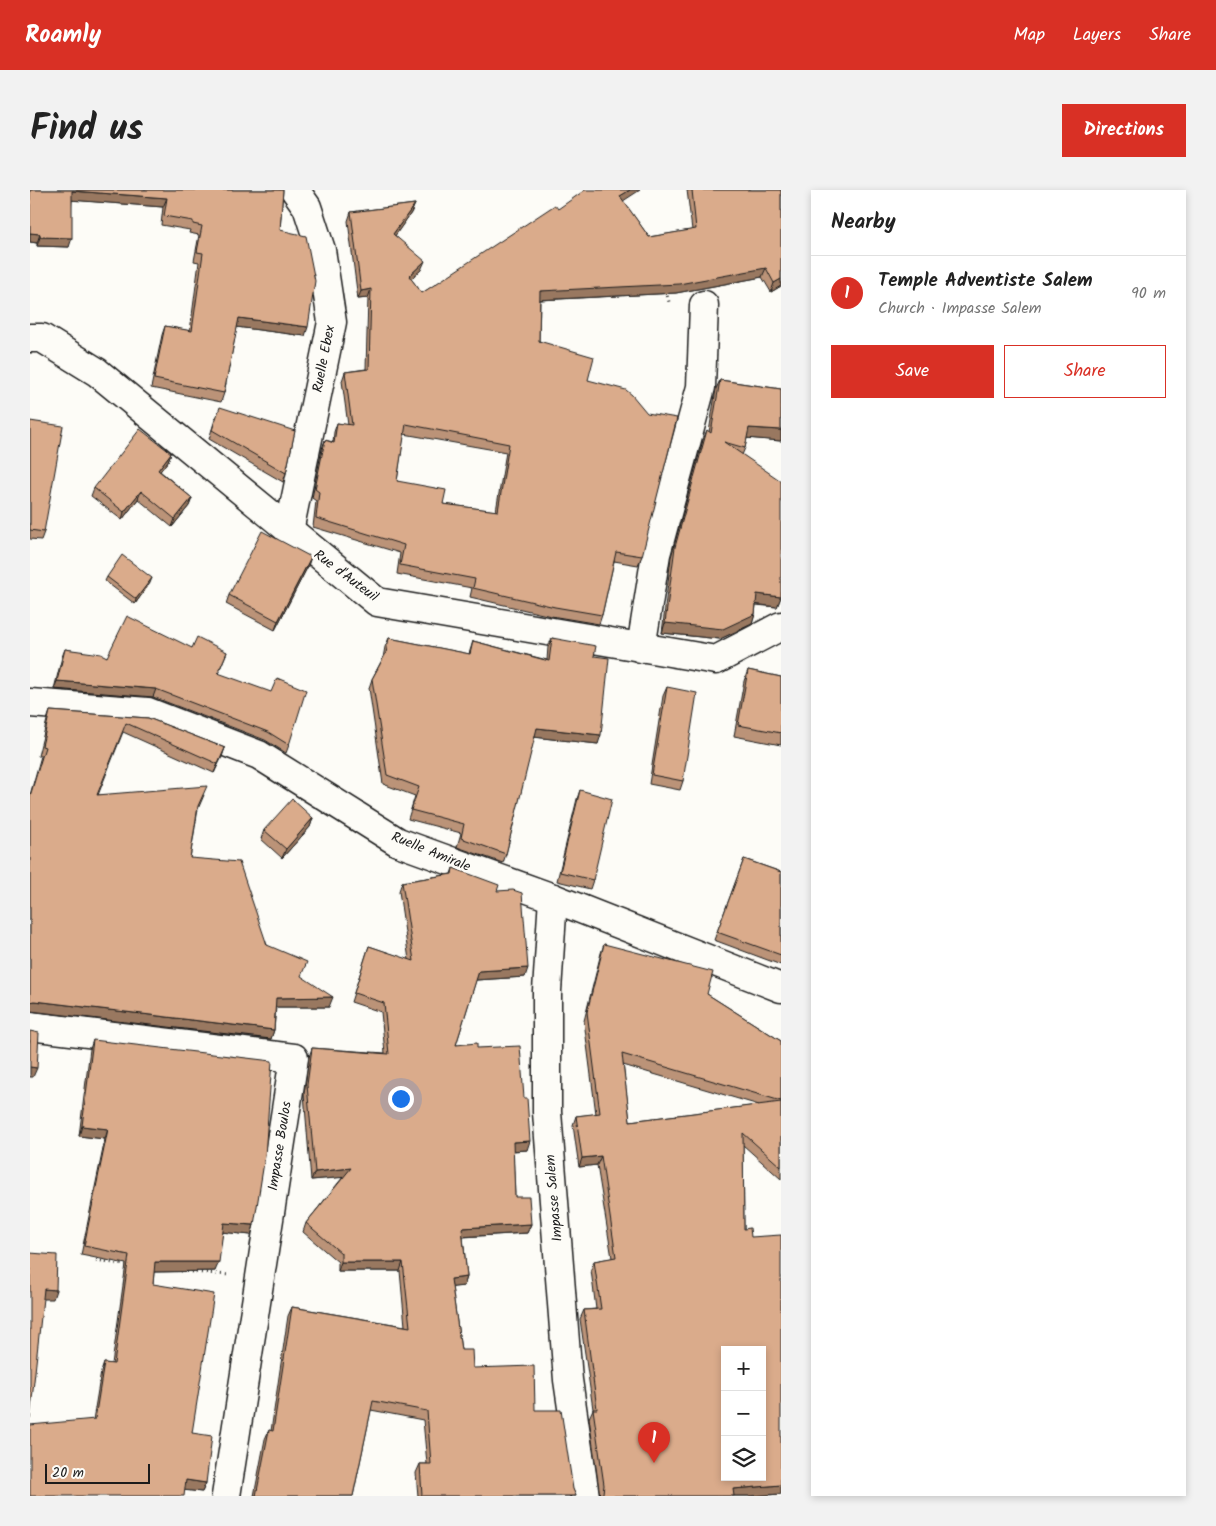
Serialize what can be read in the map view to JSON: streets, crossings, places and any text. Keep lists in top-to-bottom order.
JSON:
{
  "streets": {
    "street": [
      "Ruelle Ebex",
      "Rue d'Auteuil",
      "Ruelle Amirale",
      "Impasse Boulos",
      "Impasse Salem"
    ]
  },
  "crossings": [
    ["Ruelle Ebex", "Rue d'Auteuil"],
    ["Ruelle Amirale", "Impasse Salem"]
  ],
  "scale_bar": "20 m",
  "page": {
    "header": "Roamly",
    "nav": ["Map", "Layers", "Share"],
    "title": "Find us",
    "buttons": [
      "Directions",
      ["Save", "Share"]
    ],
    "heading": "Nearby",
    "list": [
      {
        "mark": "1",
        "name": "Temple Adventiste Salem",
        "note": "Church · Impasse Salem",
        "value": "90 m"
      }
    ],
    "map_buttons": ["+", "−"],
    "pins": "1",
    "scale": "20 m"
  }
}
